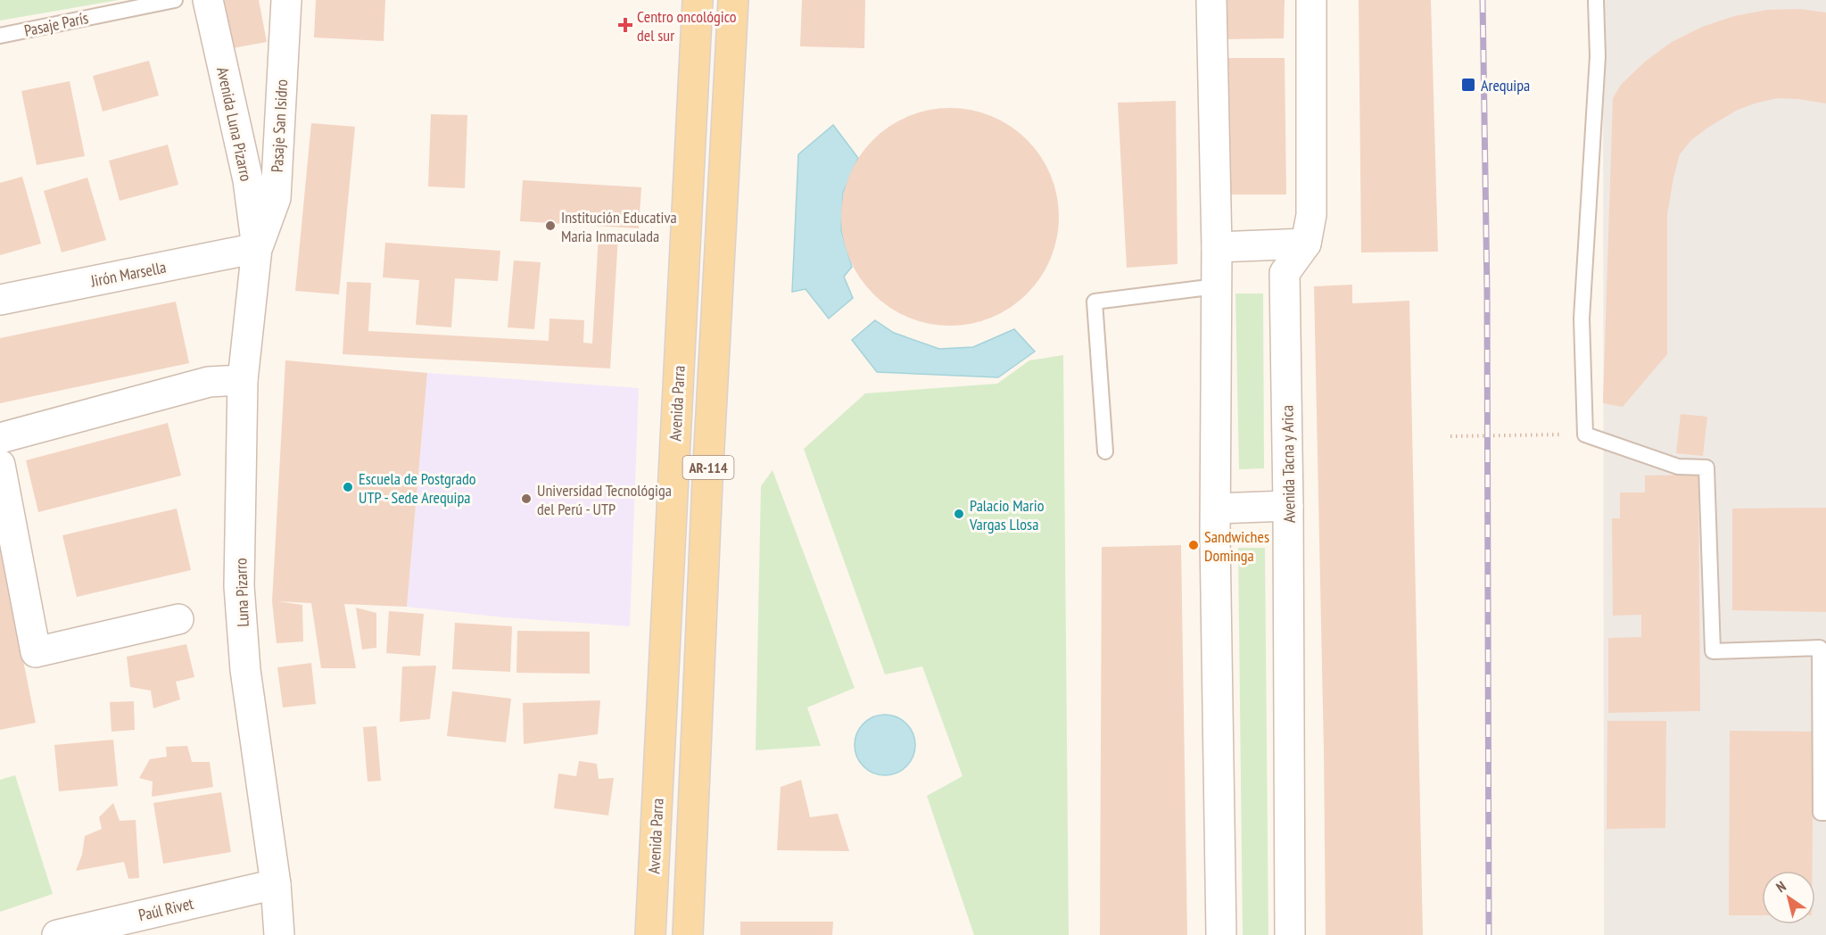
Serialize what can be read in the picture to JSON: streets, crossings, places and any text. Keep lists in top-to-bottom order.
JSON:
{
  "streets": {
    "main road": ["Avenida Parra", "AR-114"],
    "street": [
      "Avenida Luna Pizarro",
      "Pasaje San Isidro",
      "Jirón Marsella",
      "Avenida Tacna y Arica",
      "Luna Pizarro",
      "Paúl Rivet"
    ],
    "lane": ["Pasaje París"]
  },
  "crossings": [
    ["Avenida Luna Pizarro", "Pasaje San Isidro"],
    ["Avenida Luna Pizarro", "Jirón Marsella"],
    ["Avenida Luna Pizarro", "Luna Pizarro"],
    ["Pasaje San Isidro", "Jirón Marsella"],
    ["Pasaje San Isidro", "Luna Pizarro"],
    ["Jirón Marsella", "Luna Pizarro"],
    ["Luna Pizarro", "Paúl Rivet"]
  ],
  "places": {
    "health": ["Centro oncológico del sur"],
    "transit": ["Arequipa"],
    "other": [
      "Institución Educativa Maria Inmaculada",
      "Escuela de Postgrado UTP - Sede Arequipa",
      "Universidad Tecnológiga del Perú - UTP",
      "Palacio Mario Vargas Llosa",
      "Sandwiches Dominga"
    ]
  },
  "north": "top left"
}
